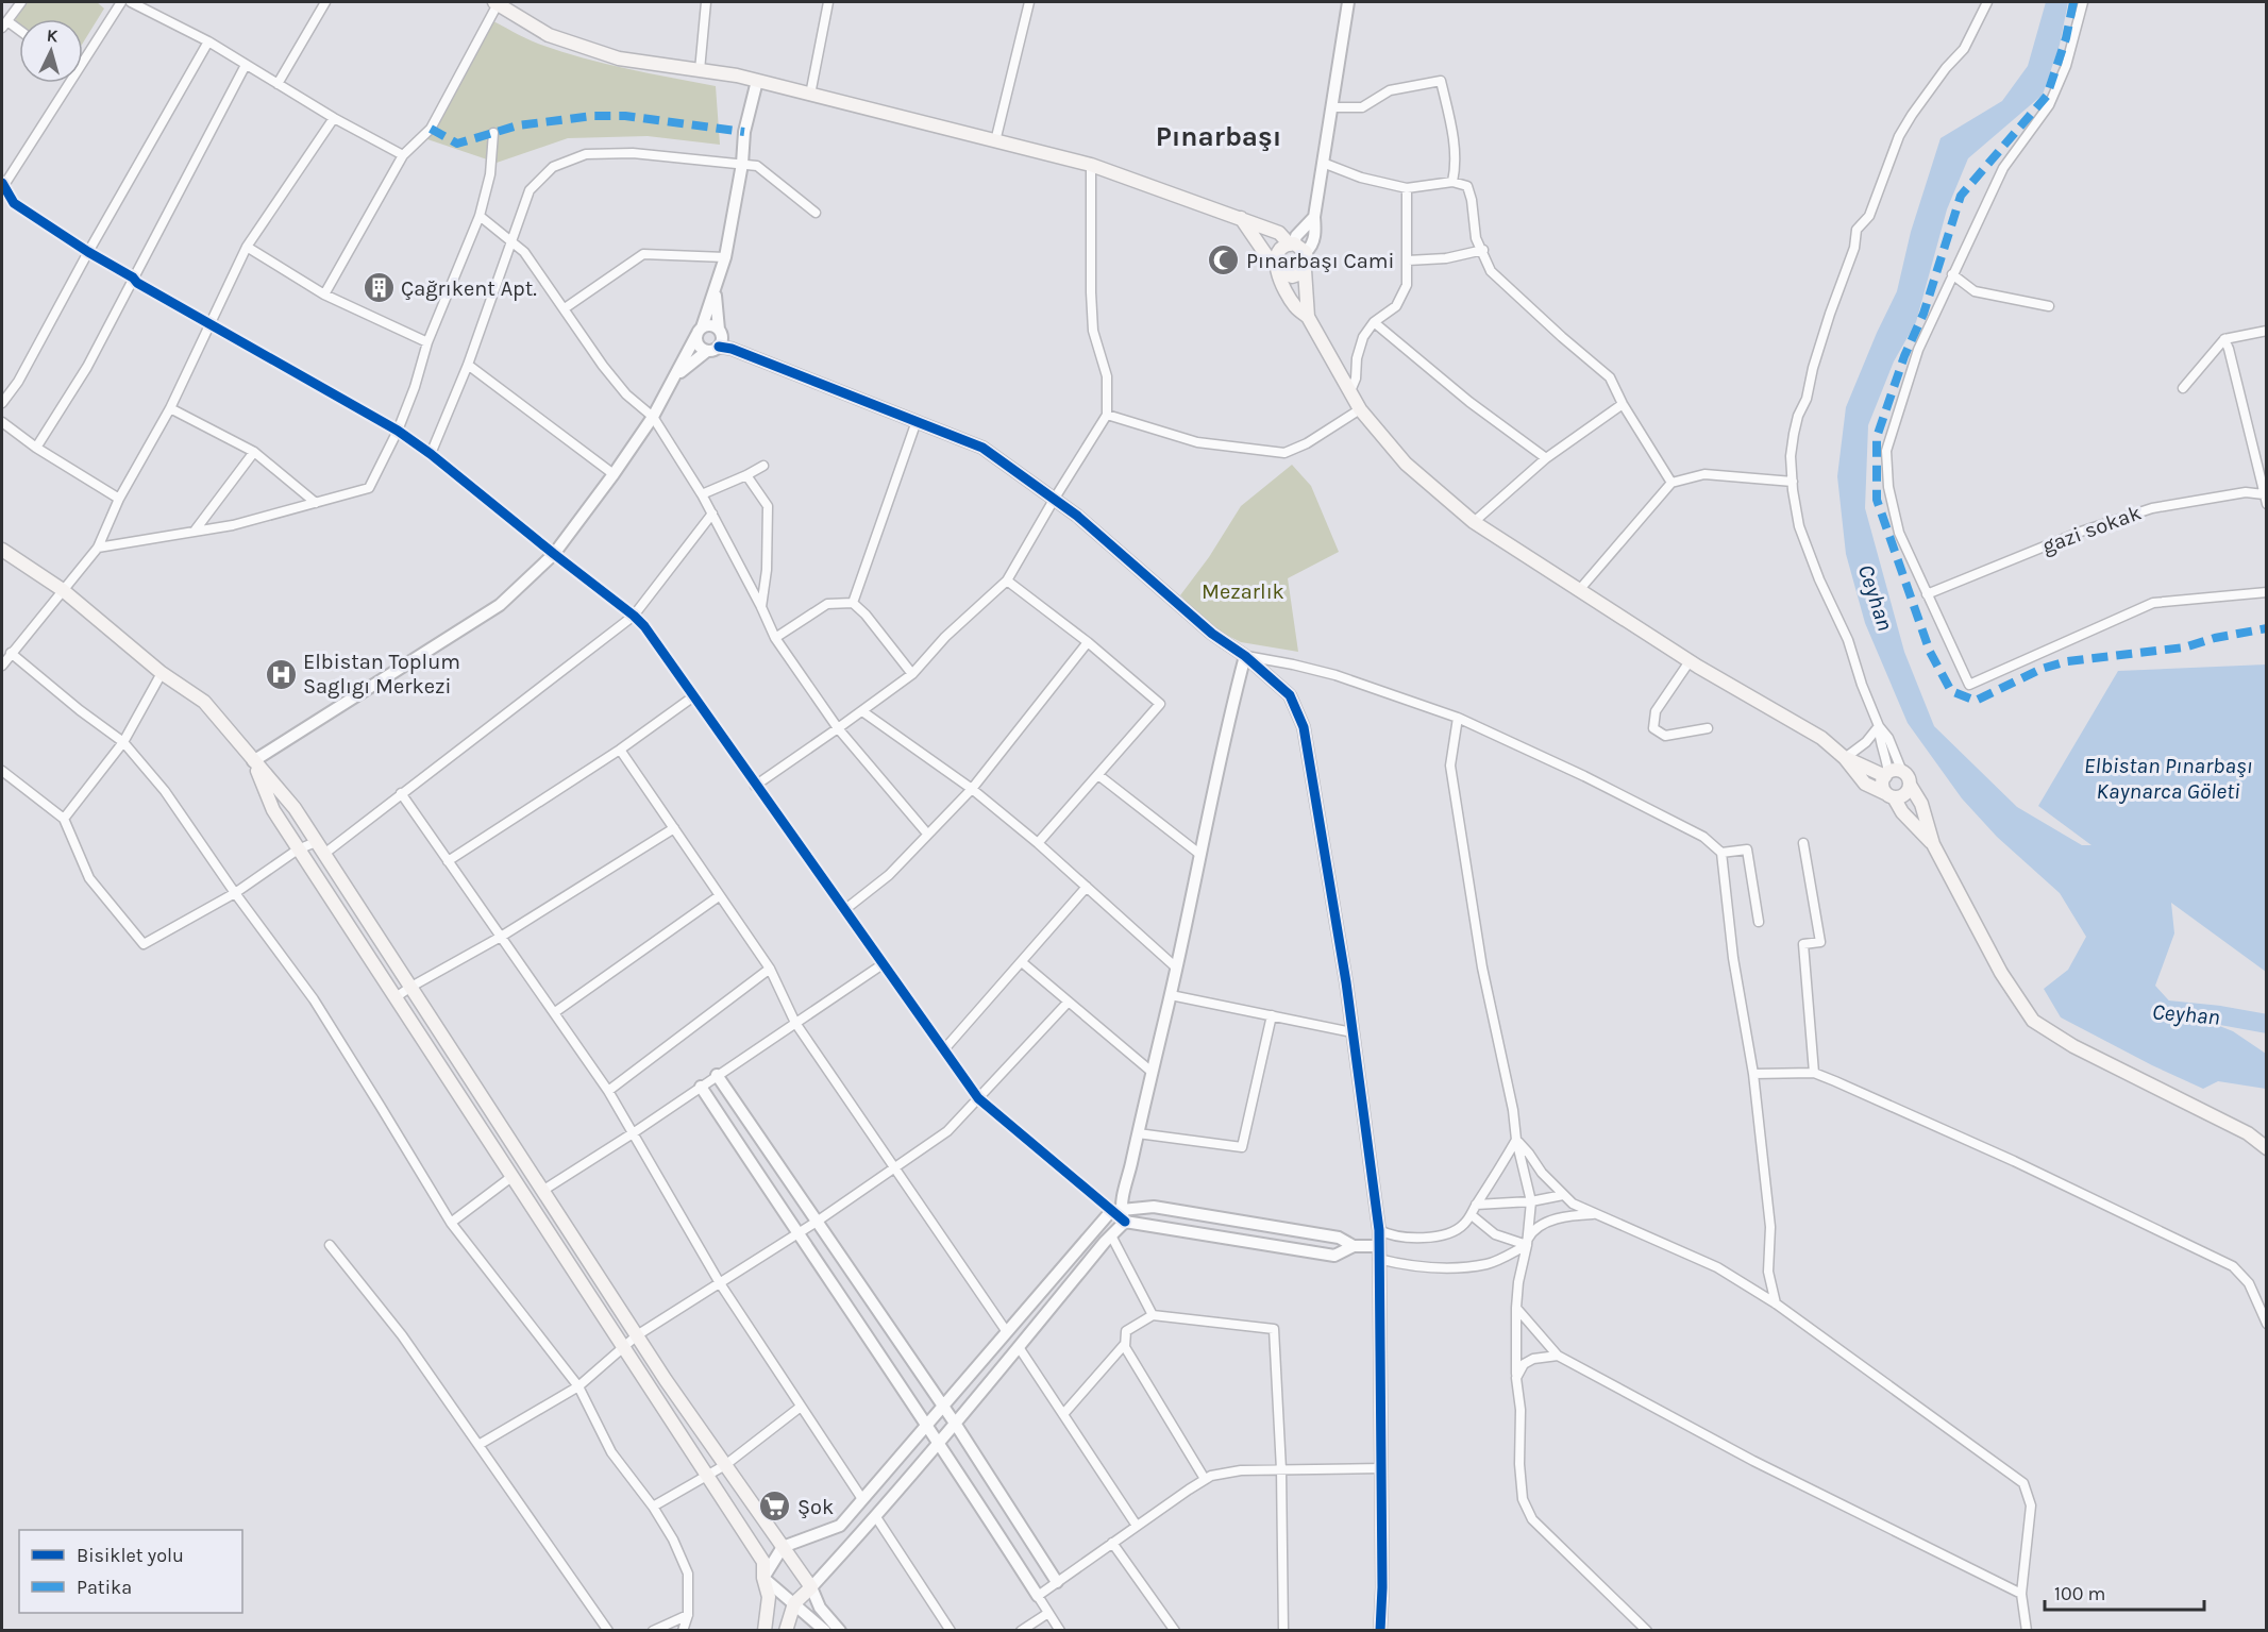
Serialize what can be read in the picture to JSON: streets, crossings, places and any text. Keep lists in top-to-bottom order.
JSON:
{
  "streets": {
    "street": ["gazi sokak"]
  },
  "districts": ["Pınarbaşı"],
  "water": ["Ceyhan", "Elbistan Pınarbaşı Kaynarca Göleti"],
  "parks": ["Mezarlık"],
  "places": {
    "mosque": ["Pınarbaşı Cami"],
    "building": ["Çağrıkent Apt."],
    "hospital": ["Elbistan Toplum Saglıgı Merkezi"],
    "supermarket": ["Şok"]
  },
  "legend": ["Bisiklet yolu", "Patika"],
  "scale_bar": "100 m",
  "north": "top"
}
